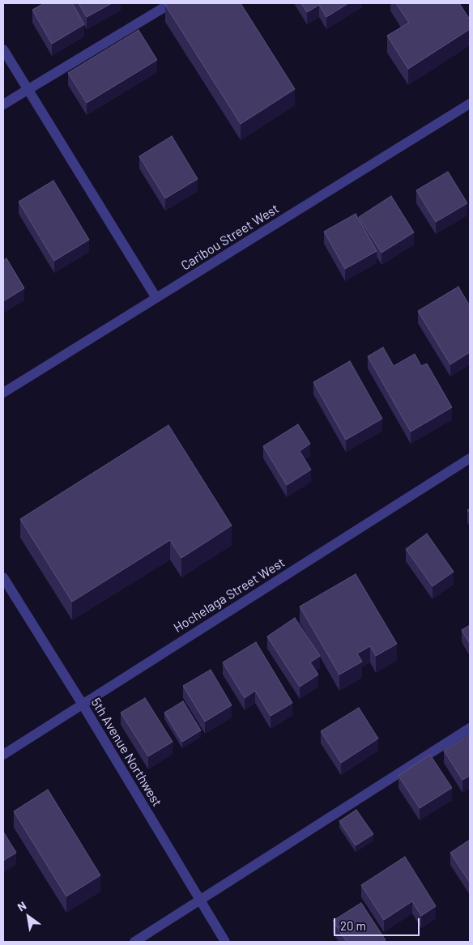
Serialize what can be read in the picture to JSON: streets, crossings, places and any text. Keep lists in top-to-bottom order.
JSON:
{
  "streets": {
    "street": ["Caribou Street West", "Hochelaga Street West", "5th Avenue Northwest"]
  },
  "crossings": [
    ["Hochelaga Street West", "5th Avenue Northwest"]
  ],
  "scale_bar": "20 m",
  "north": "top left"
}
